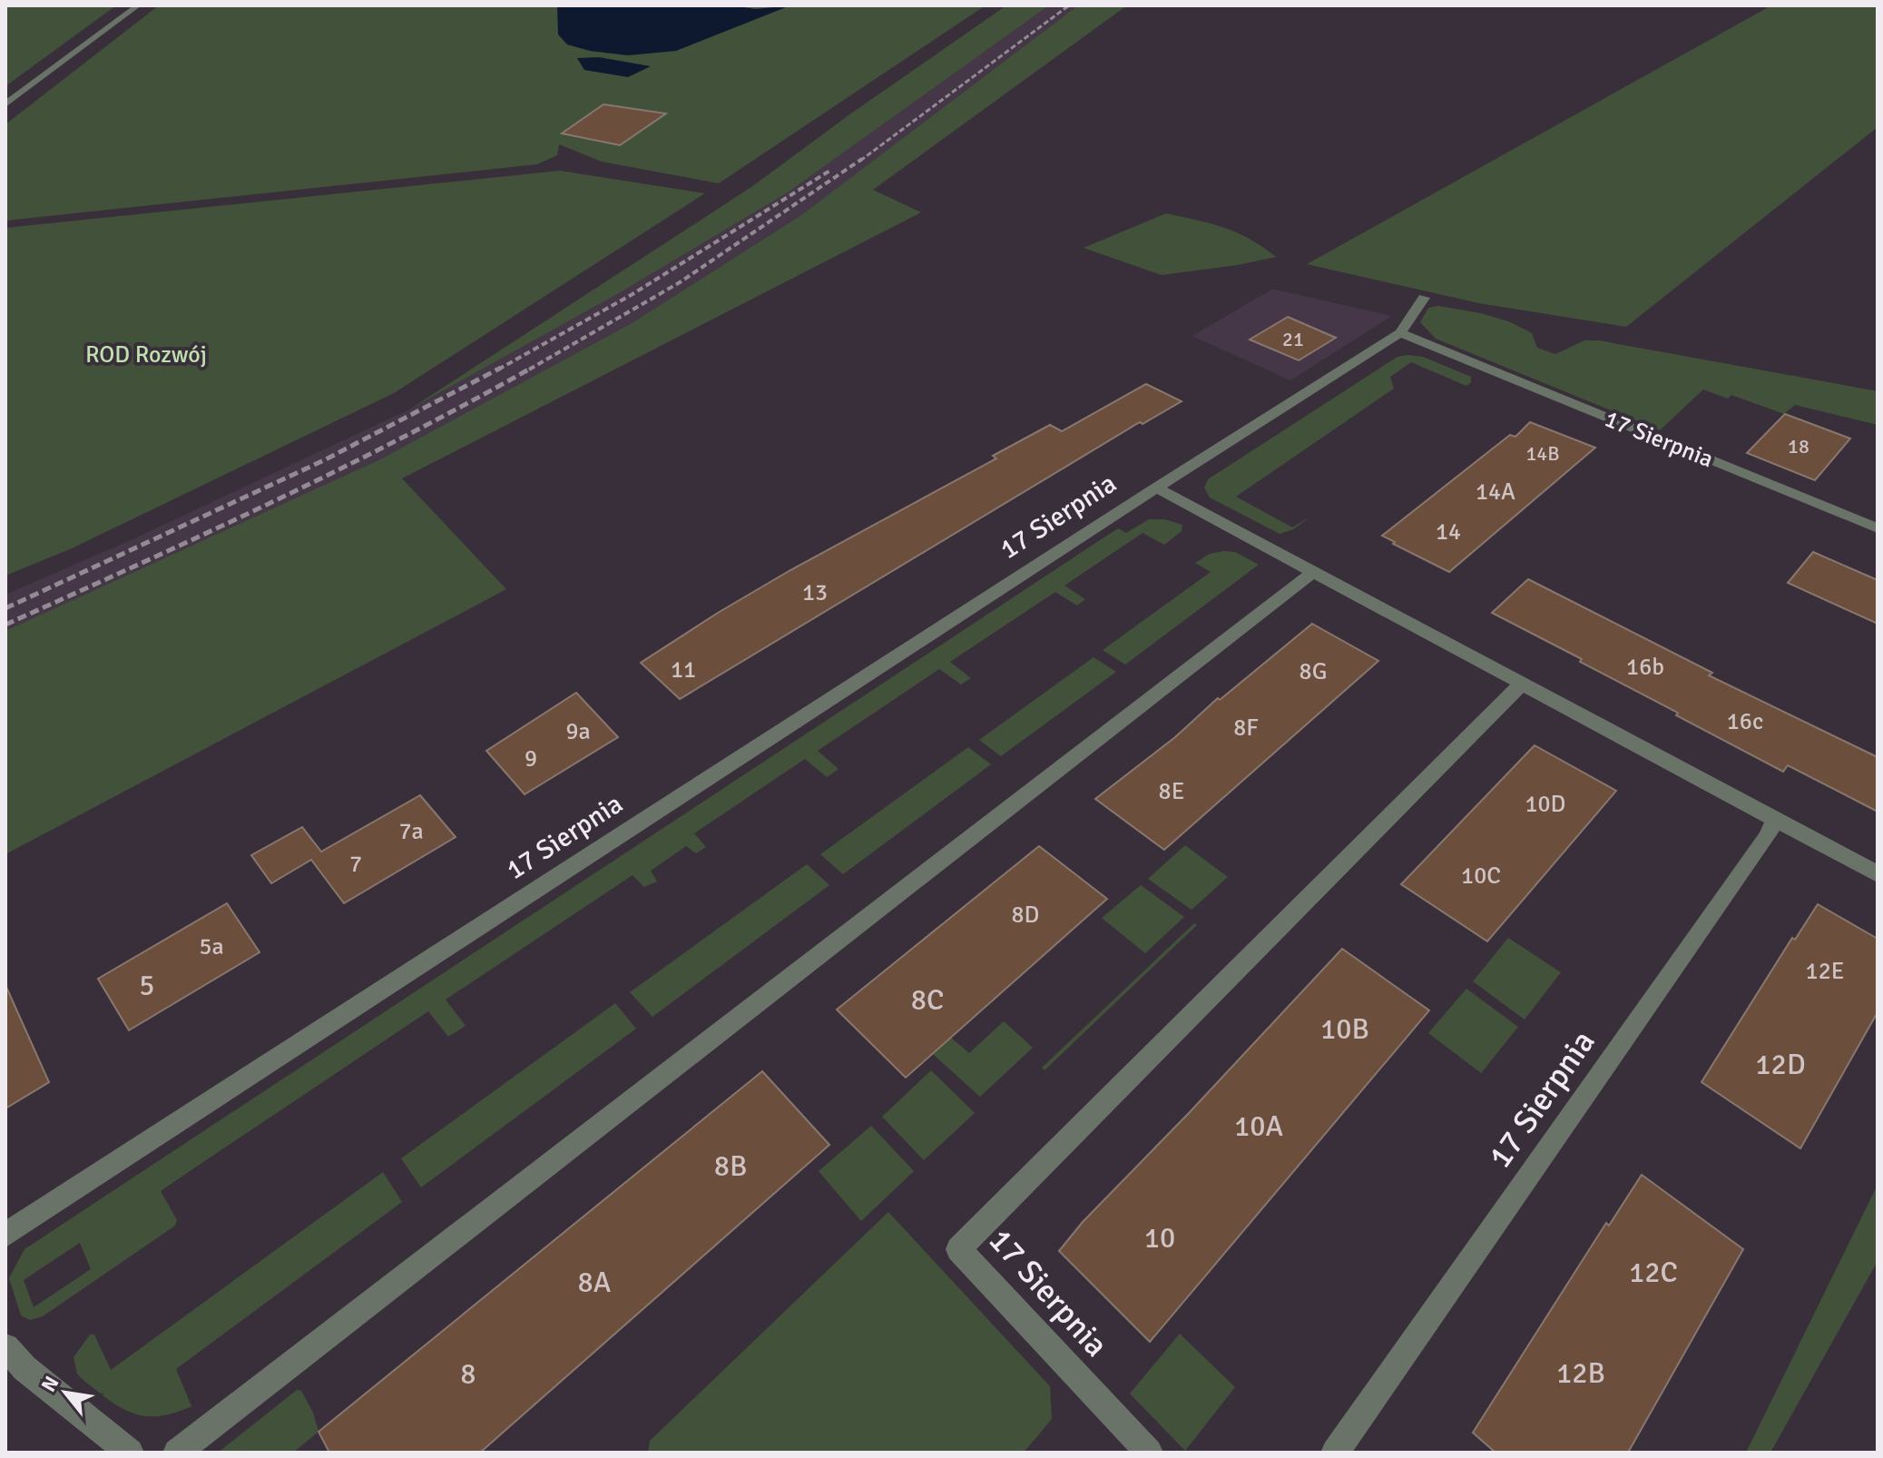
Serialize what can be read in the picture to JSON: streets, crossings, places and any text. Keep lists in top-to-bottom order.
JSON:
{
  "streets": {
    "street": ["17 Sierpnia"]
  },
  "parks": ["ROD Rozwój"],
  "house_numbers": [
    "21",
    "18",
    "14B",
    "14A",
    "14",
    "13",
    "16b",
    "11",
    "8G",
    "16c",
    "8F",
    "9a",
    "9",
    "8E",
    "10D",
    "7a",
    "7",
    "10C",
    "8D",
    "5a",
    "12E",
    "5",
    "8C",
    "10B",
    "12D",
    "10A",
    "8B",
    "10",
    "12C",
    "8A",
    "12B",
    "8"
  ],
  "north": "top left"
}
